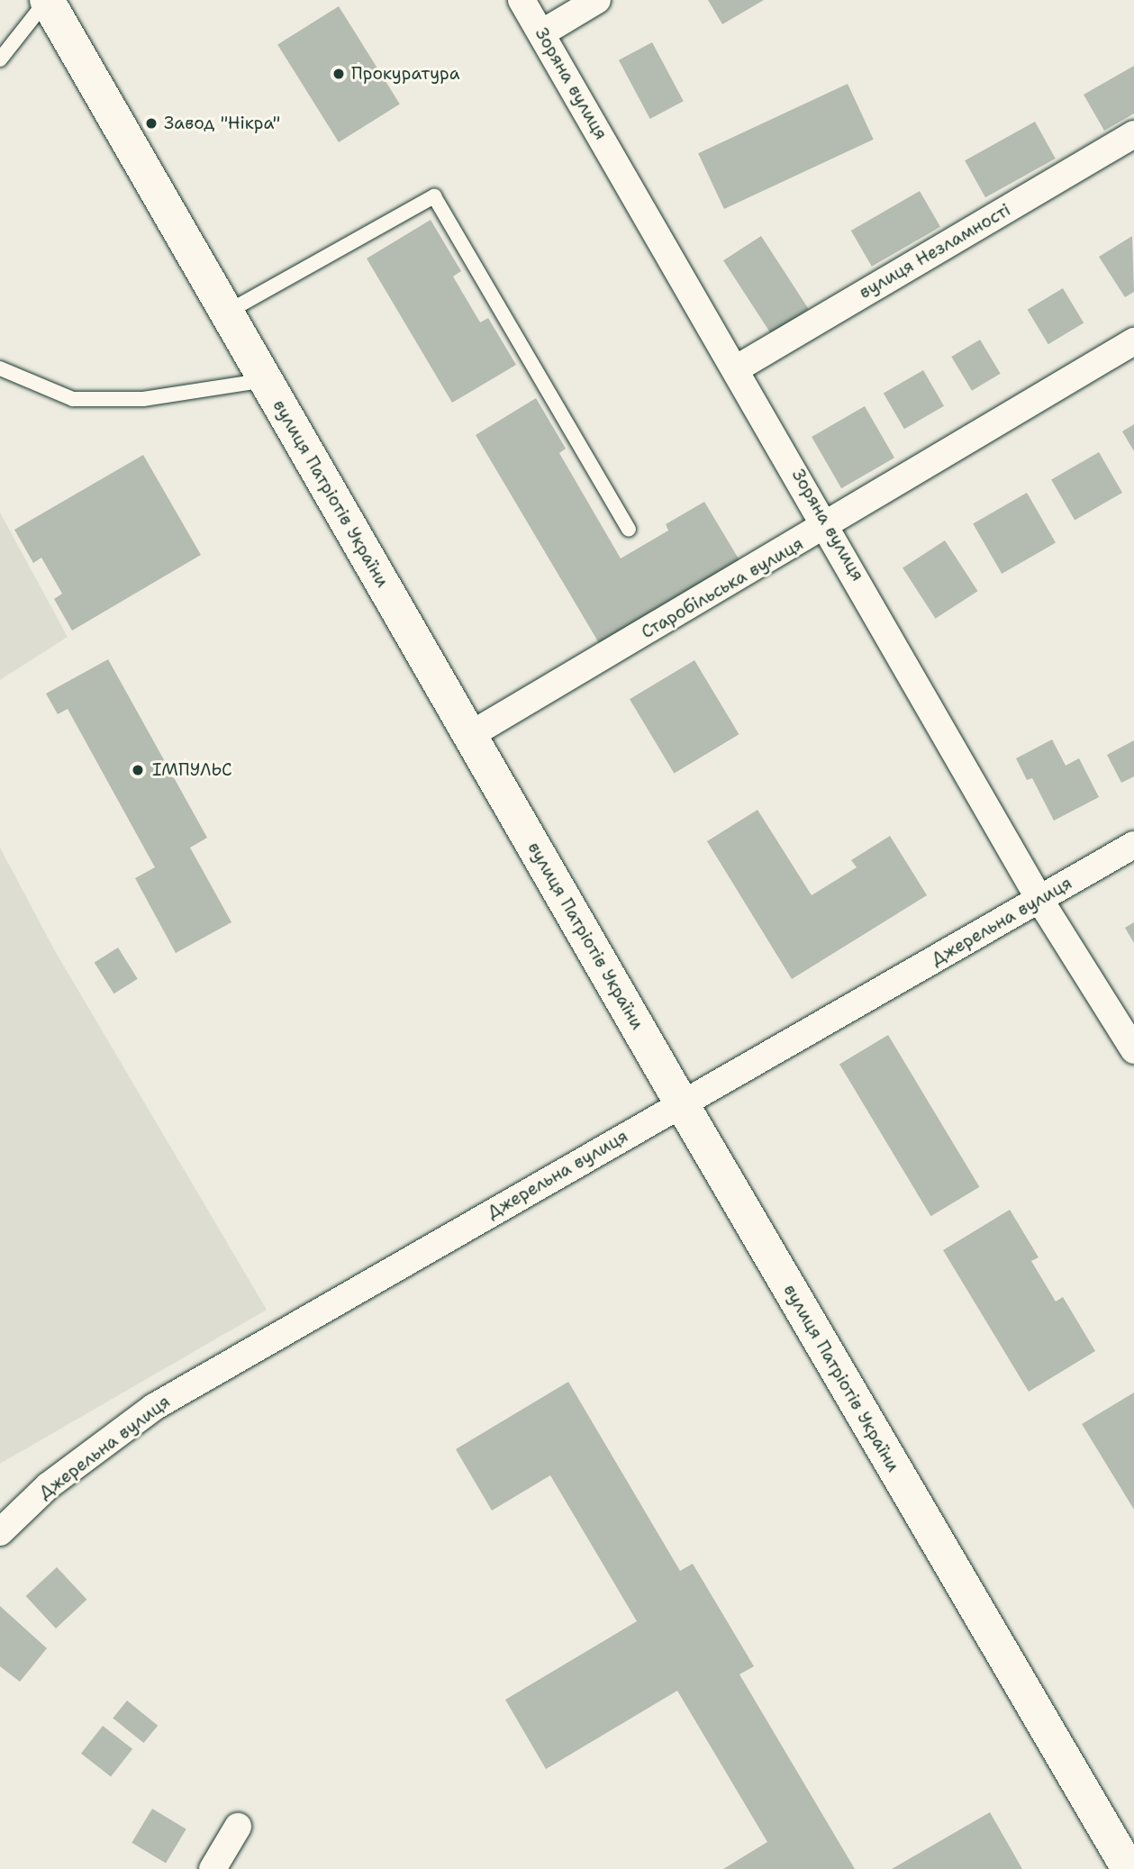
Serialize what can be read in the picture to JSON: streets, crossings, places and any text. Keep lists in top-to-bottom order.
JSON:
{
  "streets": {
    "main road": ["вулиця Патріотів України"],
    "street": [
      "Зоряна вулиця",
      "вулиця Незламності",
      "Старобільська вулиця",
      "Джерельна вулиця"
    ]
  },
  "crossings": [
    ["Зоряна вулиця", "вулиця Незламності"],
    ["Зоряна вулиця", "Старобільська вулиця"],
    ["Зоряна вулиця", "Джерельна вулиця"],
    ["вулиця Патріотів України", "Старобільська вулиця"],
    ["вулиця Патріотів України", "Джерельна вулиця"]
  ],
  "places": ["Прокуратура", "Завод \"Нікра\"", "ІМПУЛЬС"]
}
